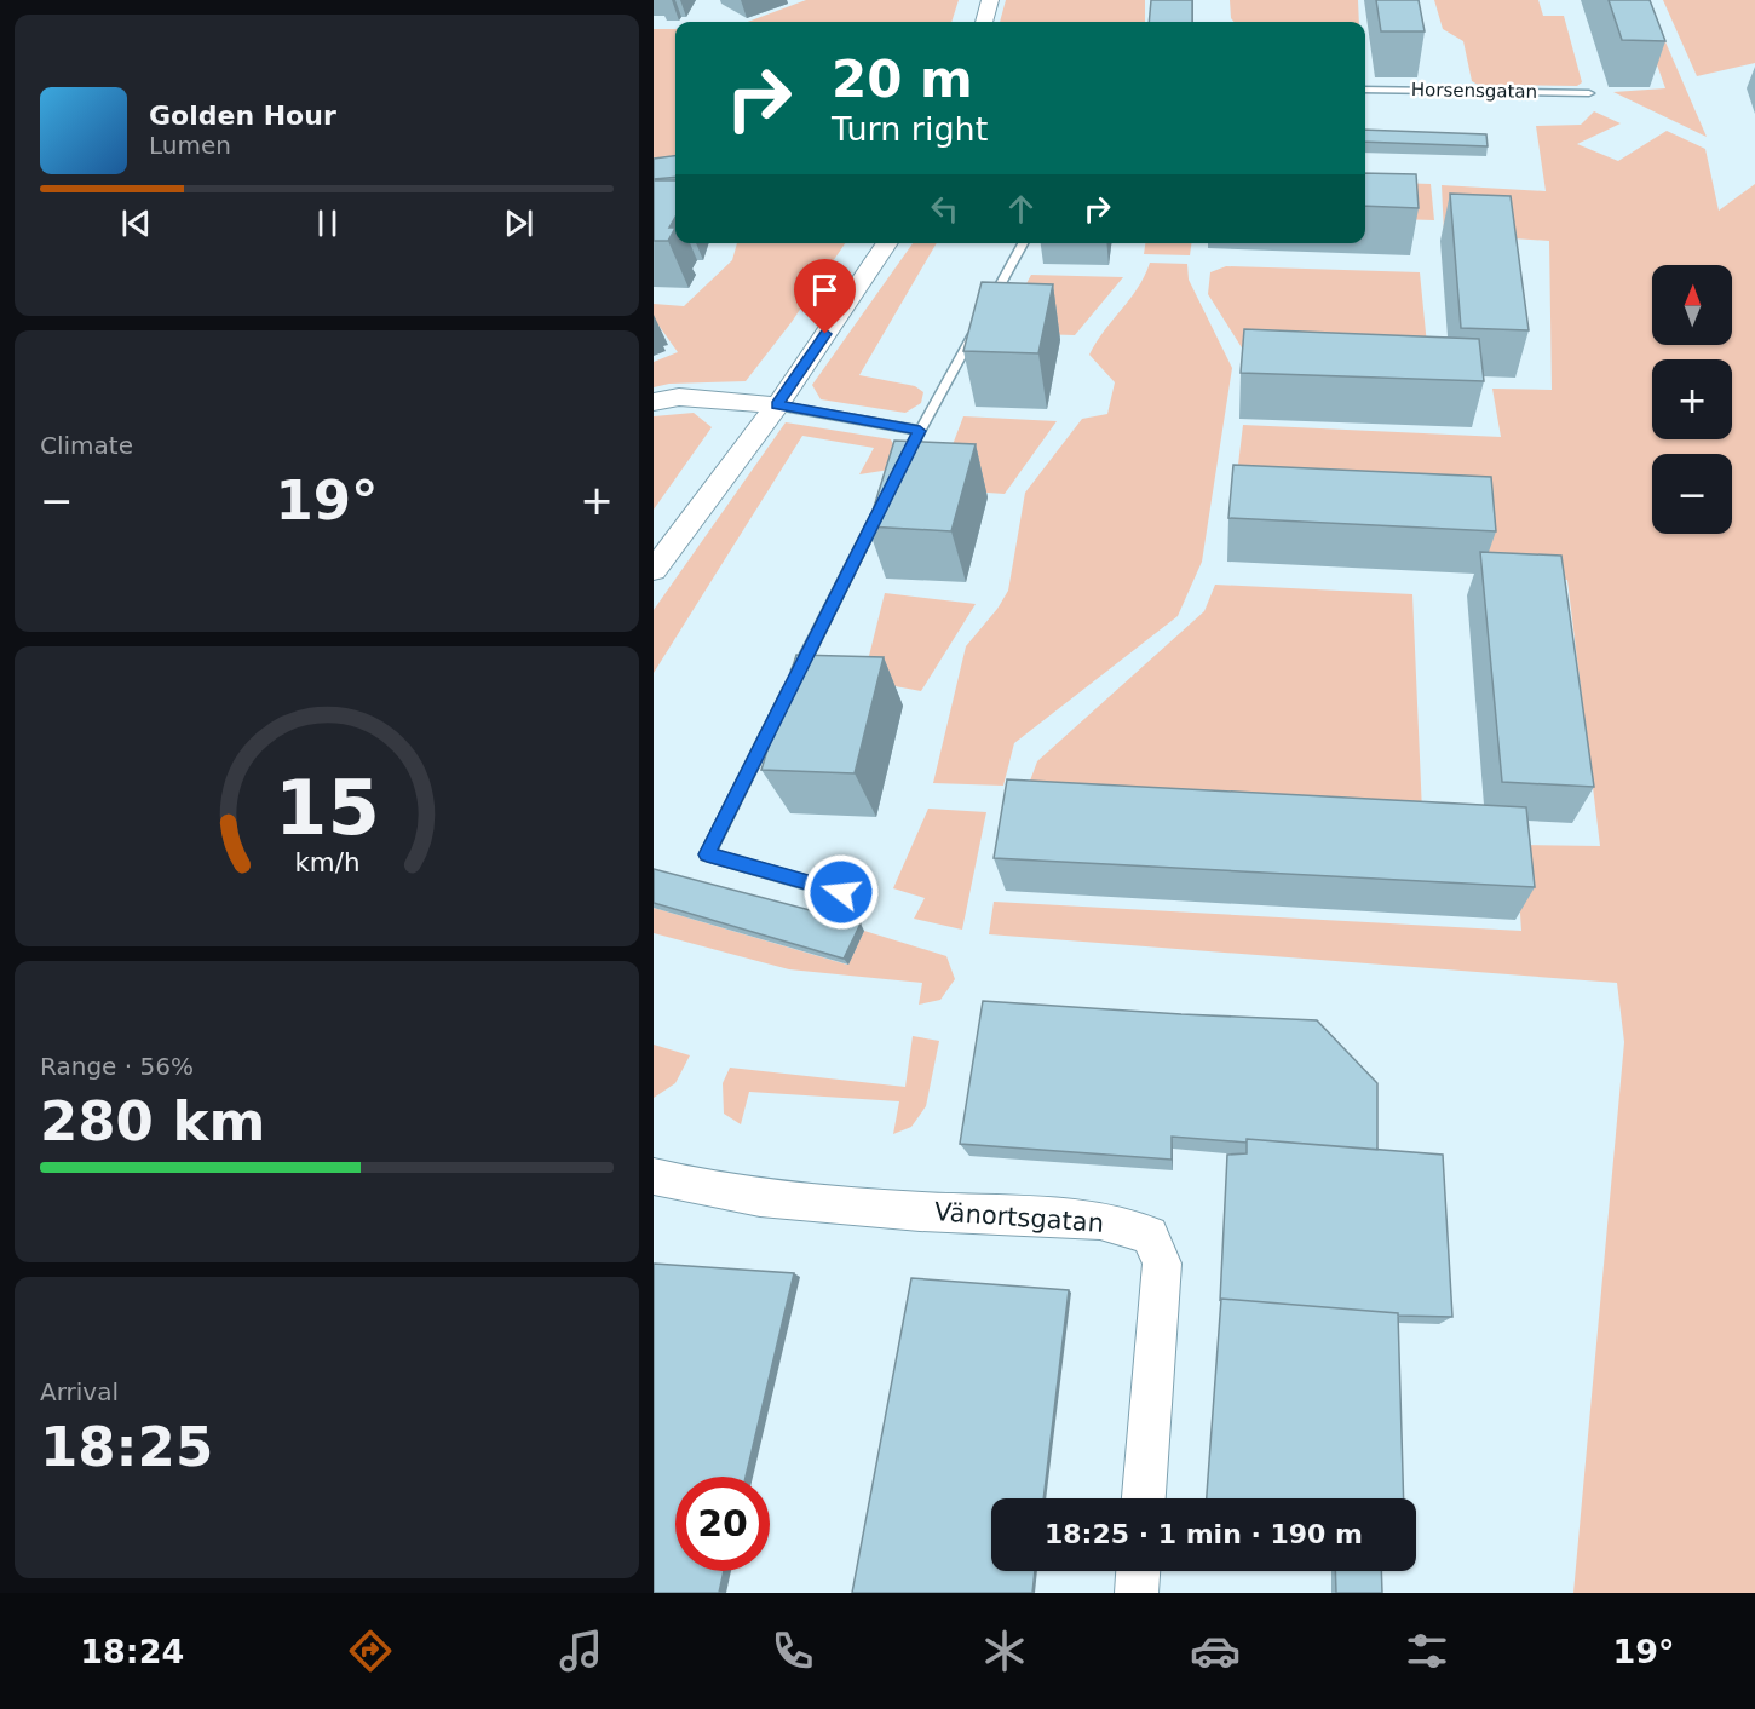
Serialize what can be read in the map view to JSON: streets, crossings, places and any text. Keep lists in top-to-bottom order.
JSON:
{
  "streets": {
    "street": ["Vänortsgatan"],
    "lane": ["Horsensgatan"]
  },
  "north": "top",
  "page": {
    "turn": ["20 m", "Turn right"],
    "song": ["Golden Hour", "Lumen"],
    "map_buttons": ["+", "−"],
    "tile": [
      "Climate",
      ["Range · 56%", "280 km"],
      ["Arrival", "18:25"]
    ],
    "heat": ["−", "19°", "+"],
    "limit": "20",
    "trip": "18:25 · 1 min · 190 m",
    "tabs": ["18:24", "19°"],
    "gauge": ["15", "km/h"]
  }
}
